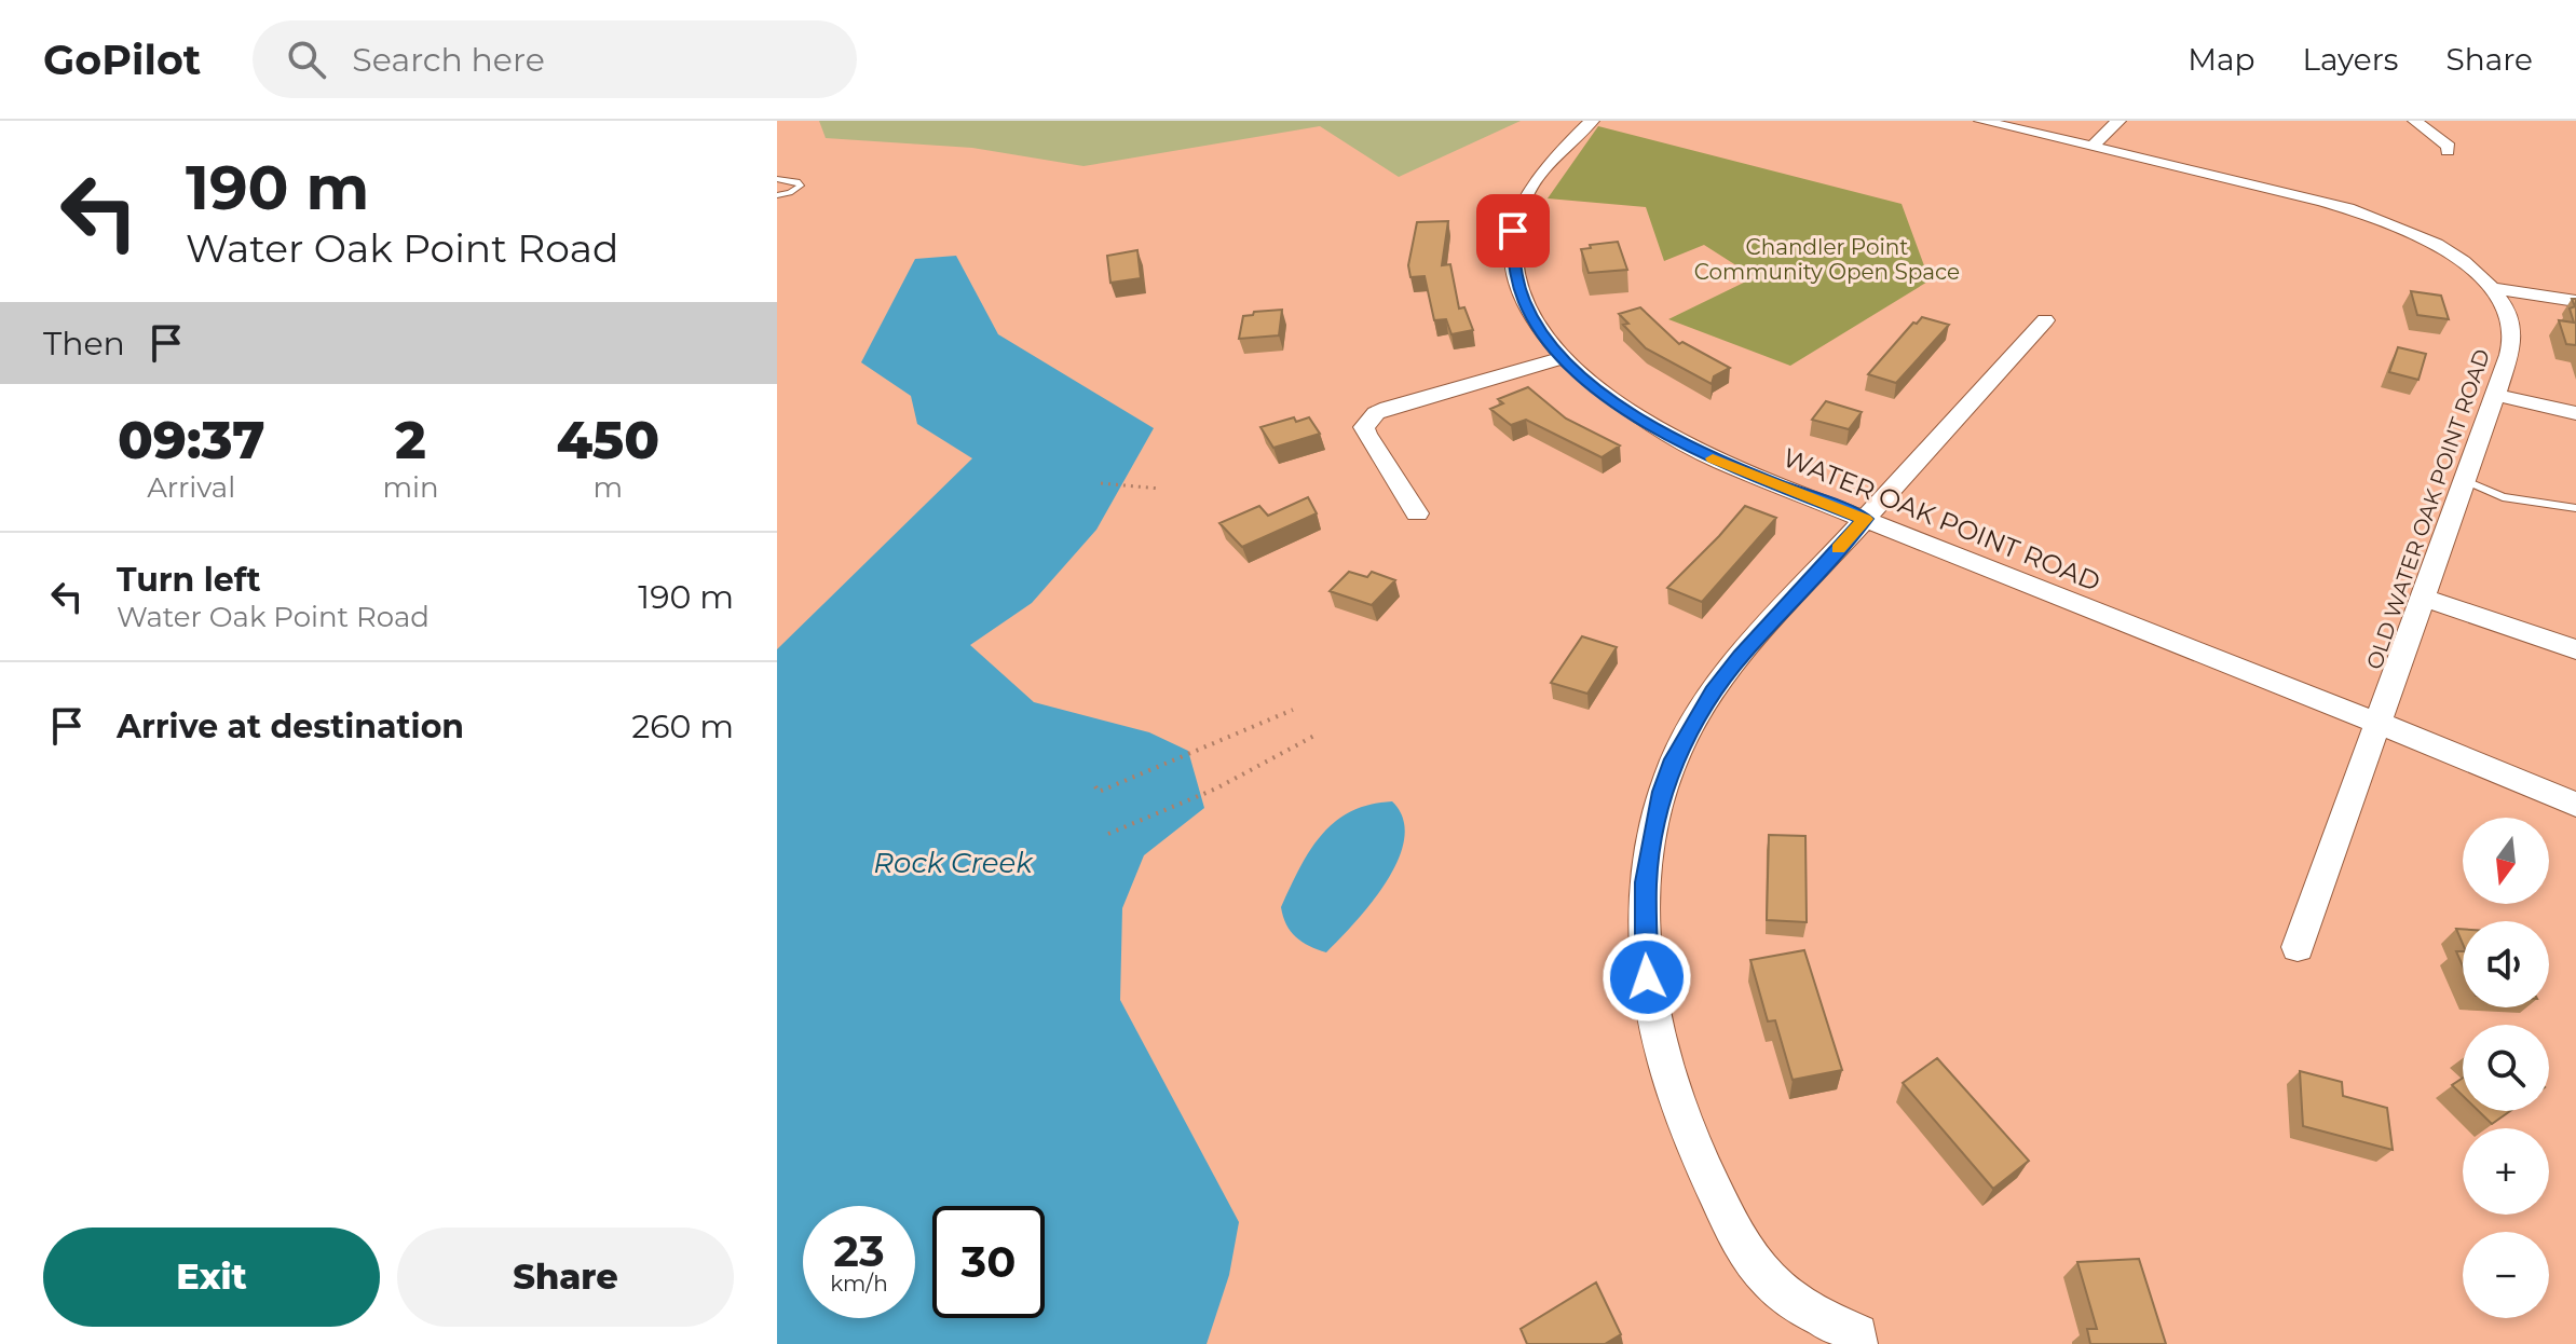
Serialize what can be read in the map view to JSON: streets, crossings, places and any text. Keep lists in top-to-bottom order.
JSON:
{
  "streets": {
    "street": ["OLD WATER OAK POINT ROAD", "WATER OAK POINT ROAD"]
  },
  "crossings": [
    ["OLD WATER OAK POINT ROAD", "WATER OAK POINT ROAD"]
  ],
  "water": ["Rock Creek"],
  "parks": ["Chandler Point Community Open Space"],
  "north": "bottom",
  "page": {
    "header": "GoPilot",
    "search": "Search here",
    "nav": ["Map", "Layers", "Share"],
    "turn": ["190 m", "Water Oak Point Road"],
    "then": "Then",
    "eta": [
      "09:37",
      "Arrival",
      "2",
      "min",
      "450",
      "m"
    ],
    "list": [
      {
        "name": "Turn left",
        "note": "Water Oak Point Road",
        "value": "190 m"
      },
      {
        "name": "Arrive at destination",
        "value": "260 m"
      }
    ],
    "map_buttons": ["+", "−"],
    "speed": "23 km/h",
    "limit": "30",
    "buttons": ["Exit", "Share"]
  }
}
